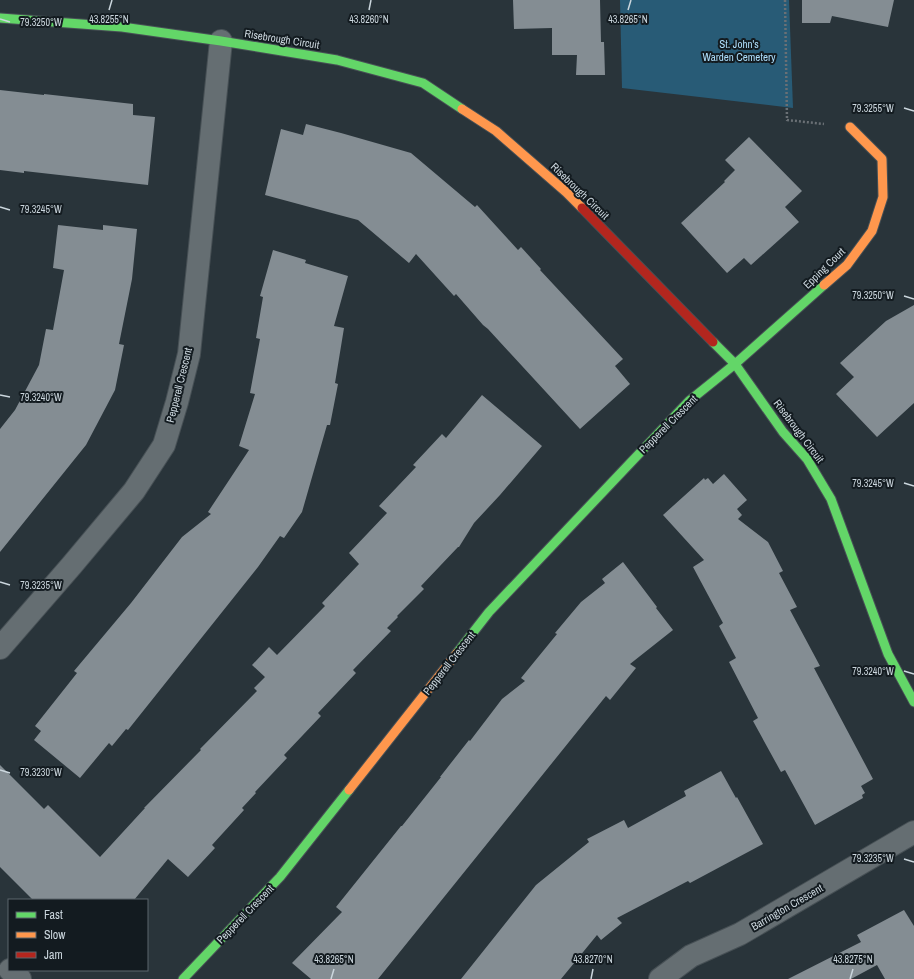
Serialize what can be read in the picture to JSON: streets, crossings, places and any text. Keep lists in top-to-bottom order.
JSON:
{
  "streets": {
    "street": [
      "Risebrough Circuit",
      "Epping Court",
      "Pepperell Crescent",
      "Barrington Crescent"
    ]
  },
  "crossings": [
    ["Risebrough Circuit", "Epping Court"],
    ["Risebrough Circuit", "Pepperell Crescent"],
    ["Epping Court", "Pepperell Crescent"]
  ],
  "parks": ["St. John's Warden Cemetery"],
  "legend": ["Fast", "Slow", "Jam"],
  "coordinates": [
    "43.8255°N",
    "43.8260°N",
    "43.8265°N",
    "79.3250°W",
    "79.3255°W",
    "79.3245°W",
    "79.3240°W",
    "79.3235°W",
    "79.3230°W",
    "43.8270°N",
    "43.8275°N"
  ]
}
